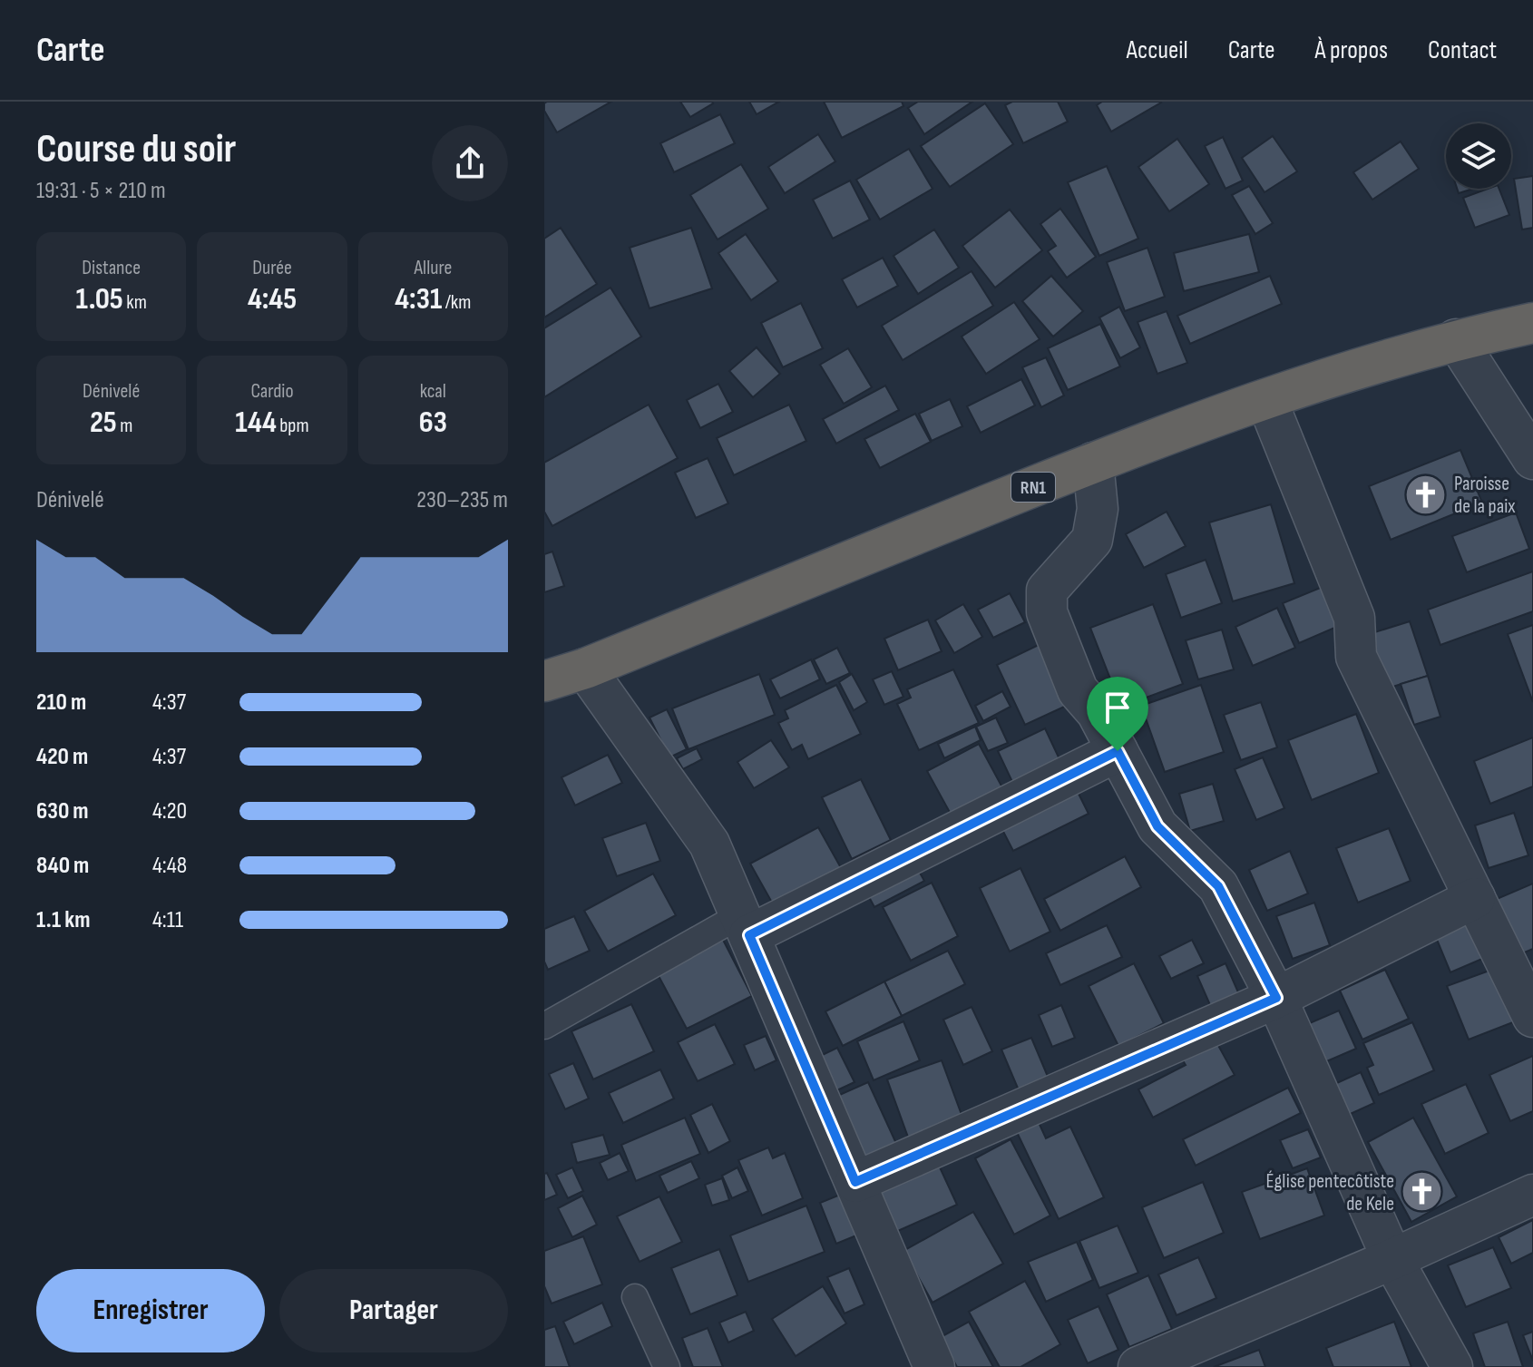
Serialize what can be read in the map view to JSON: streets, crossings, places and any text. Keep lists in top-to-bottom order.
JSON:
{
  "streets": {
    "highway": ["RN1"]
  },
  "places": {
    "church": ["Paroisse de la paix", "Église pentecôtiste de Kele"]
  },
  "page": {
    "header": "Carte",
    "nav": [
      "Accueil",
      "Carte",
      "À propos",
      "Contact"
    ],
    "heading": ["Course du soir", "19:31 · 5 × 210 m"],
    "stats": [
      ["Distance", "1.05 km"],
      ["Durée", "4:45"],
      ["Allure", "4:31 /km"],
      ["Dénivelé", "25 m"],
      ["Cardio", "144 bpm"],
      ["kcal", "63"]
    ],
    "chart": ["Dénivelé", "230–235 m"],
    "list": [
      {
        "name": "210 m",
        "note": "4:37"
      },
      {
        "name": "420 m",
        "note": "4:37"
      },
      {
        "name": "630 m",
        "note": "4:20"
      },
      {
        "name": "840 m",
        "note": "4:48"
      },
      {
        "name": "1.1 km",
        "note": "4:11"
      }
    ],
    "buttons": ["Enregistrer", "Partager"]
  }
}
